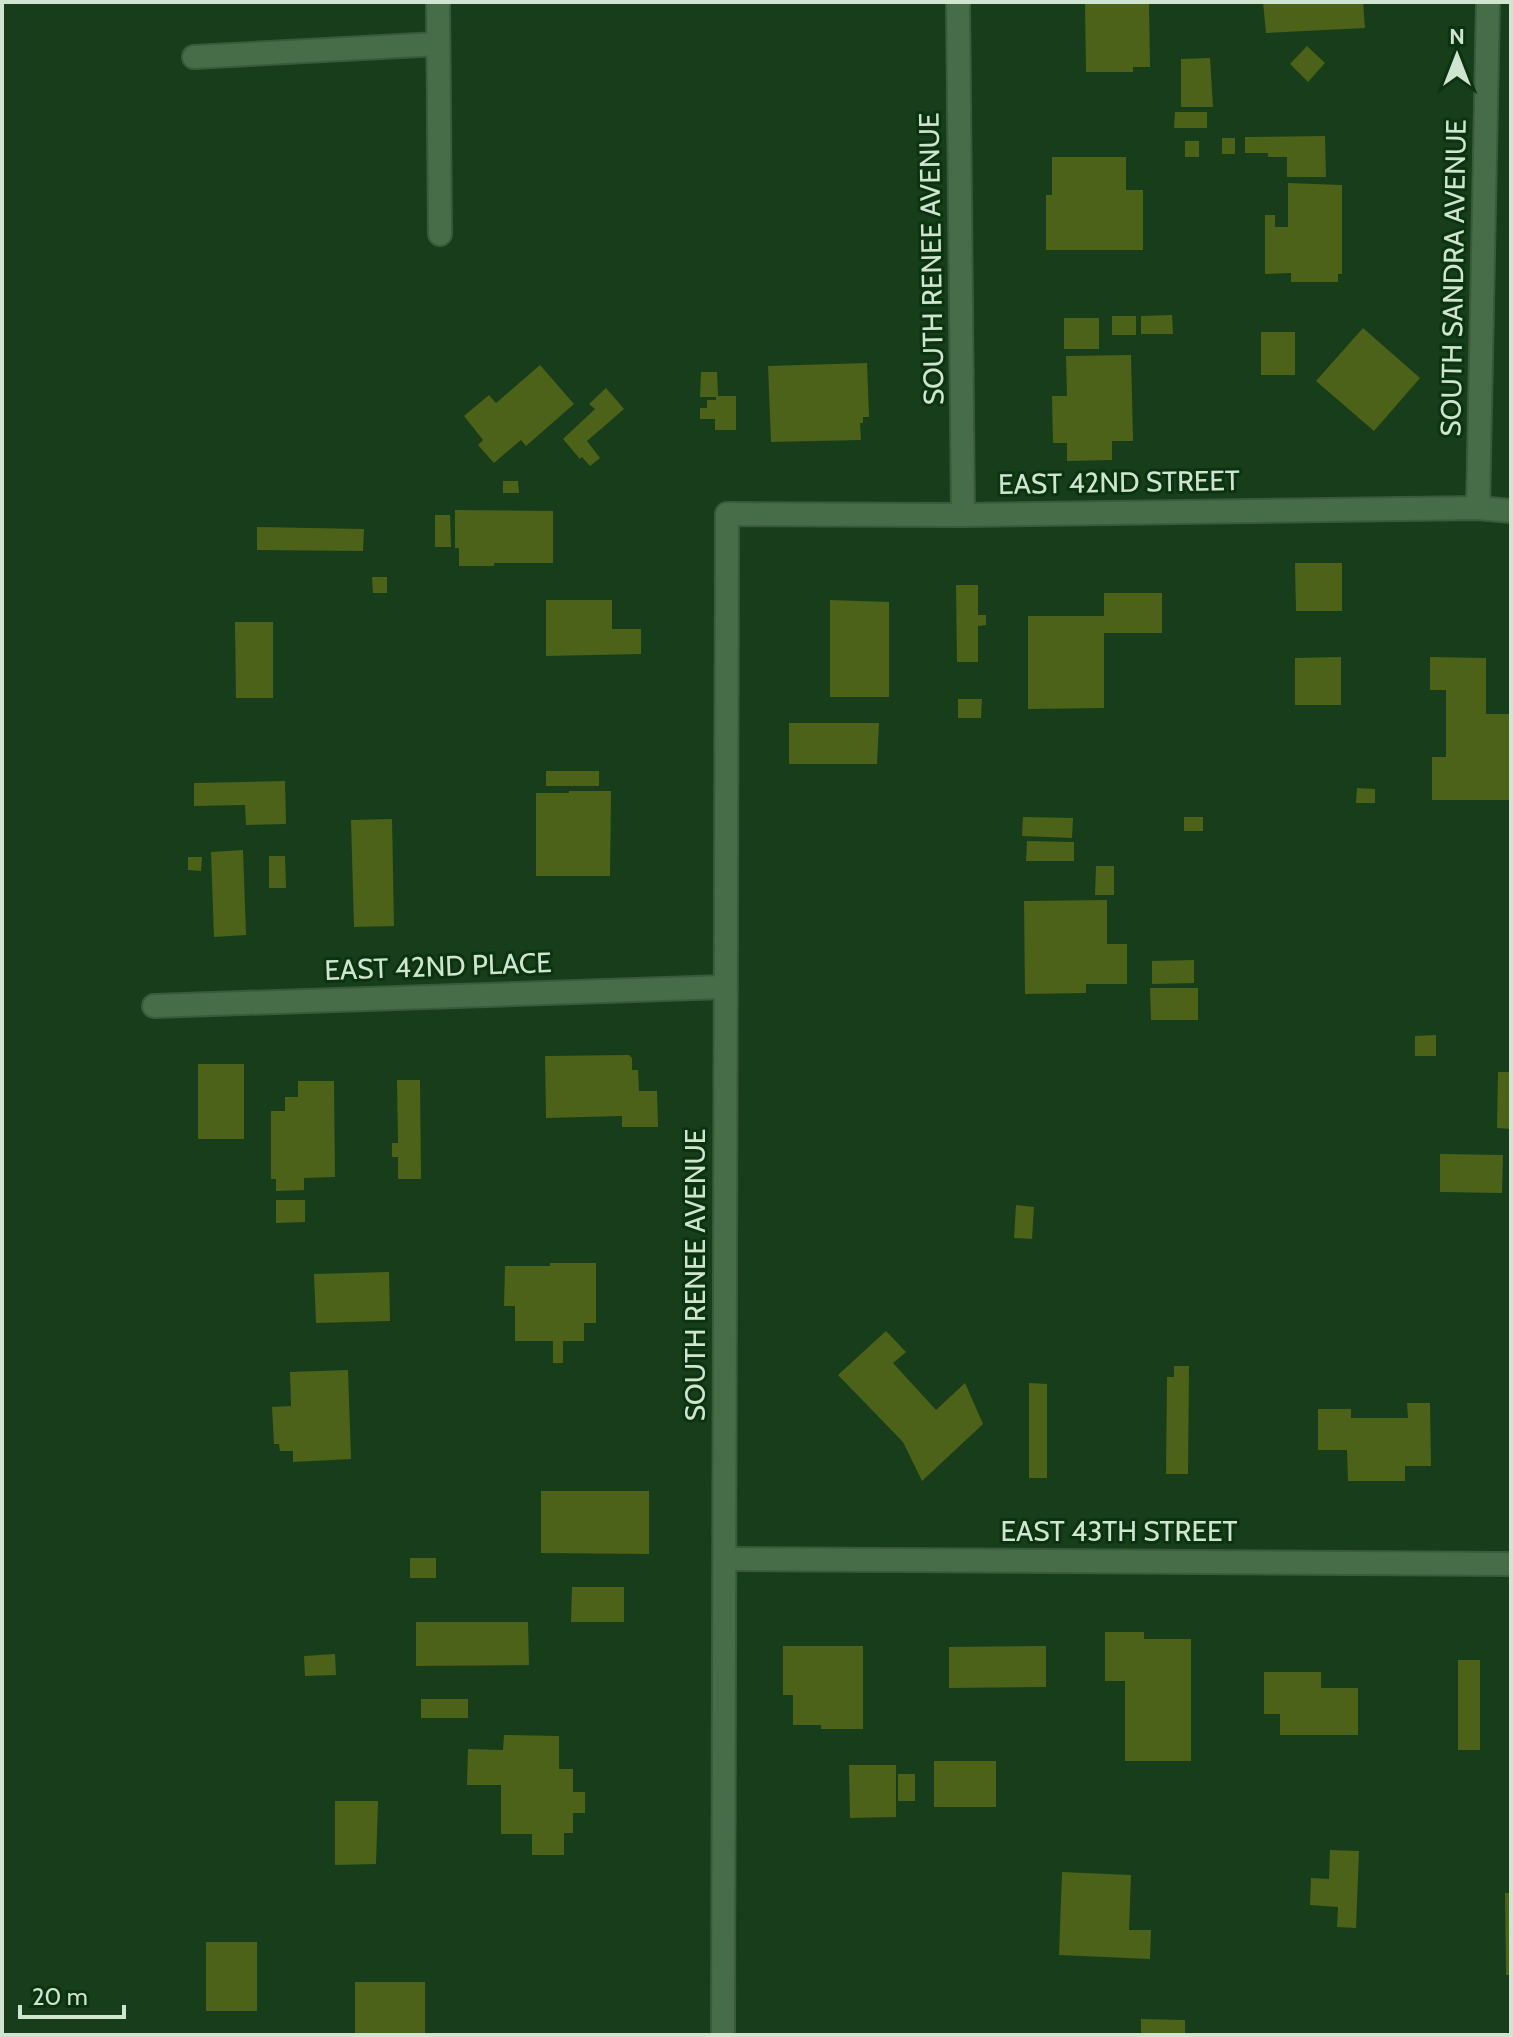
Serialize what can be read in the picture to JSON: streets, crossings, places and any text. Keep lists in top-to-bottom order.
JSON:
{
  "streets": {
    "street": [
      "SOUTH RENEE AVENUE",
      "SOUTH SANDRA AVENUE",
      "EAST 42ND STREET",
      "EAST 42ND PLACE",
      "EAST 43TH STREET"
    ]
  },
  "crossings": [
    ["SOUTH RENEE AVENUE", "EAST 42ND STREET"],
    ["SOUTH RENEE AVENUE", "EAST 42ND PLACE"],
    ["SOUTH RENEE AVENUE", "EAST 43TH STREET"],
    ["SOUTH SANDRA AVENUE", "EAST 42ND STREET"]
  ],
  "scale_bar": "20 m",
  "north": "top"
}
